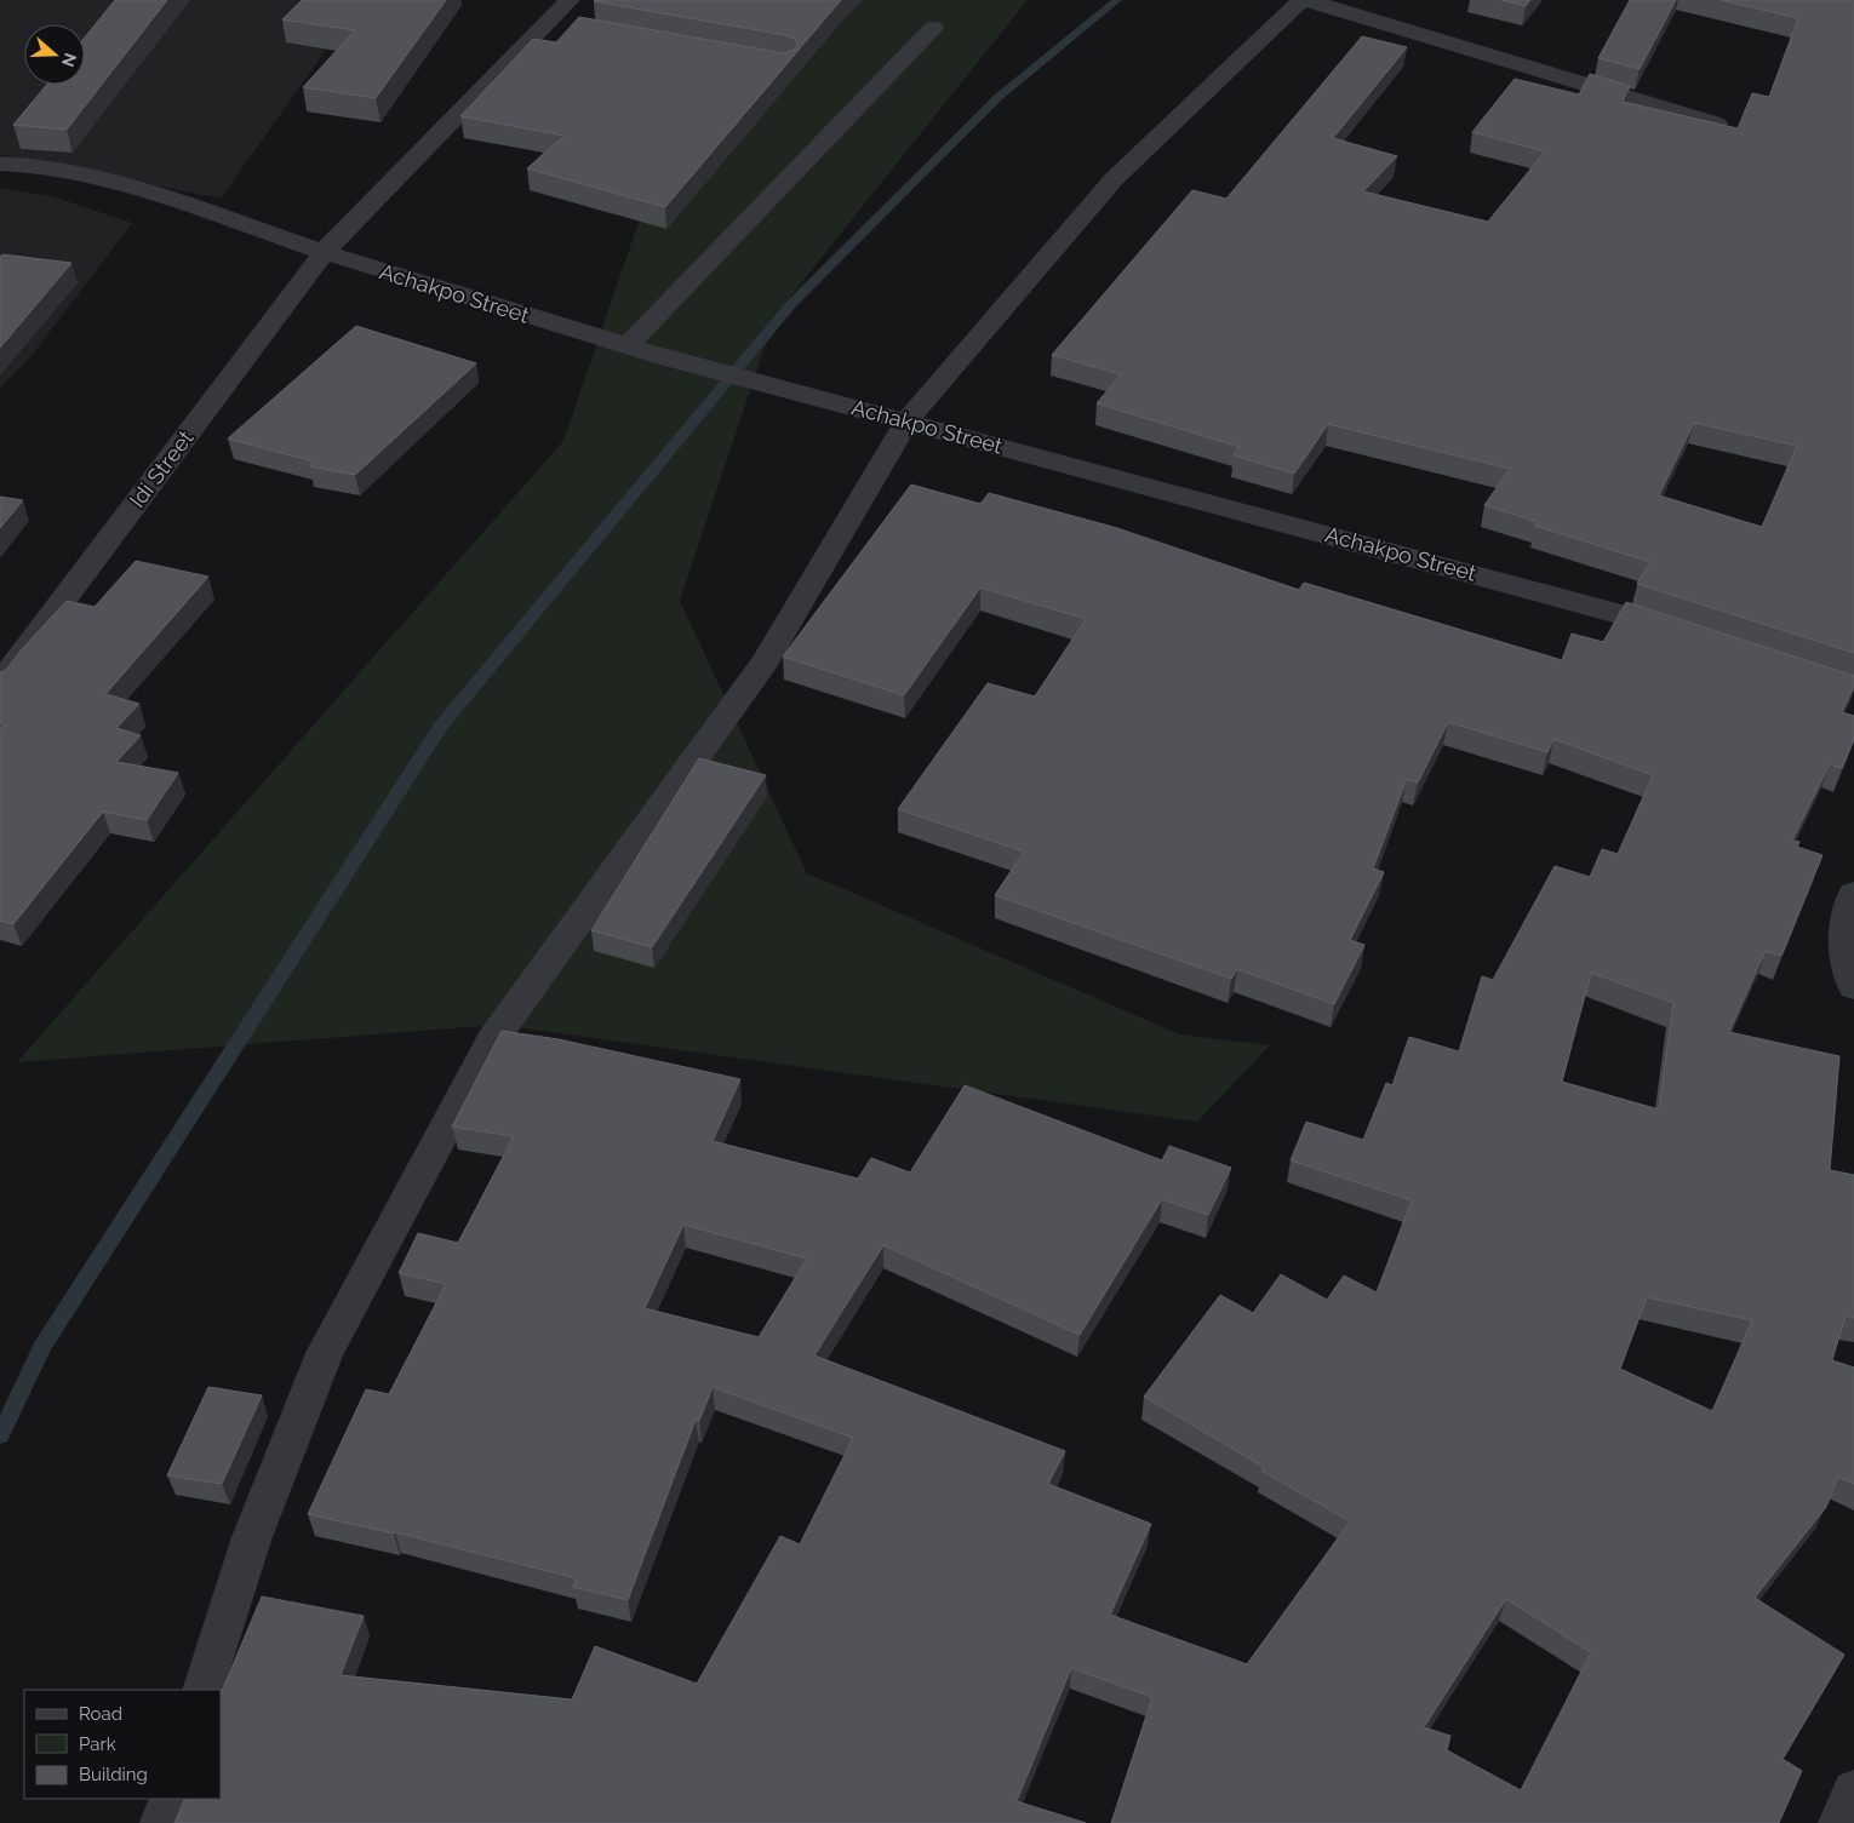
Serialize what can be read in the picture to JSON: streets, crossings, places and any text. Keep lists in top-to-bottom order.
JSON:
{
  "streets": {
    "street": ["Achakpo Street", "Idi Street"]
  },
  "crossings": [
    ["Achakpo Street", "Idi Street"]
  ],
  "legend": ["Road", "Park", "Building"],
  "north": "right"
}
